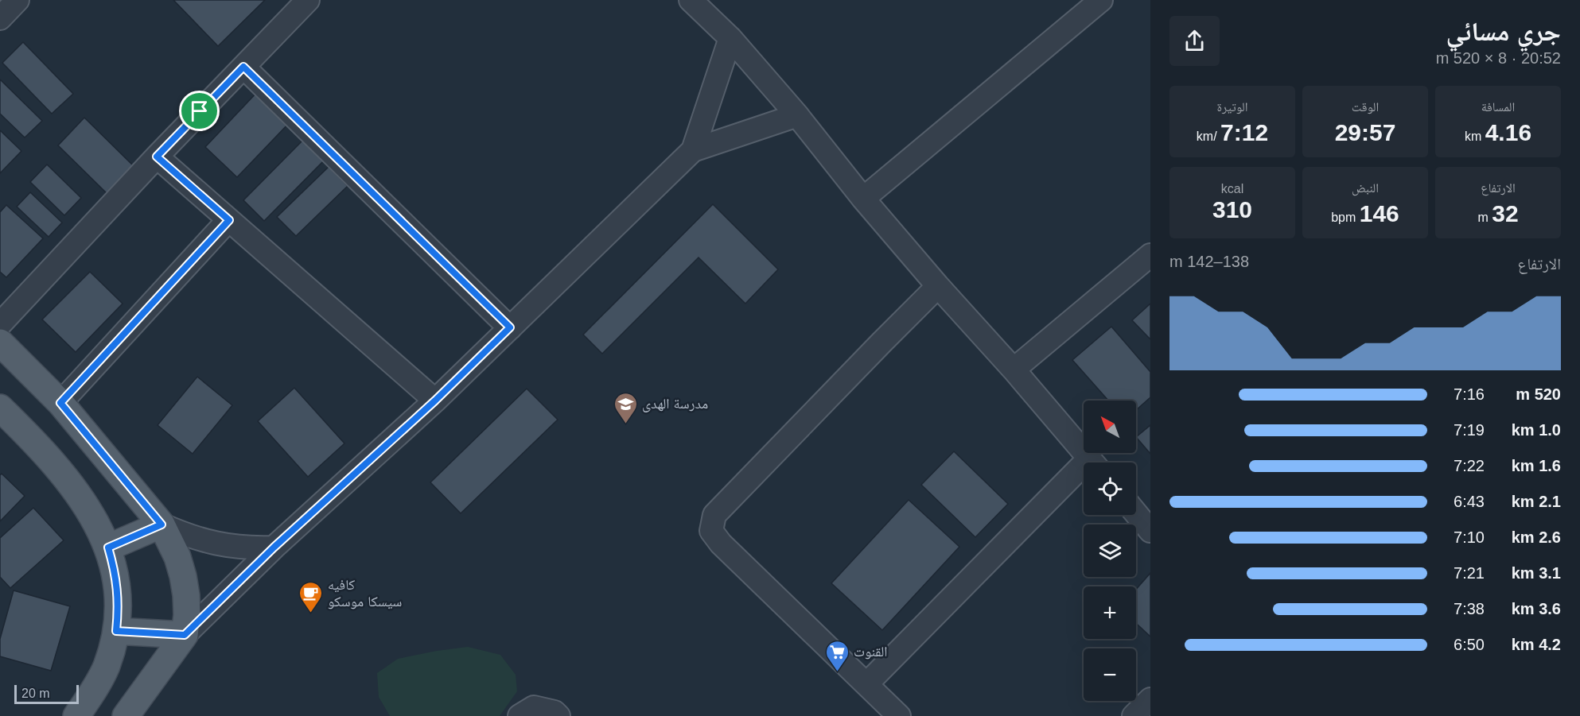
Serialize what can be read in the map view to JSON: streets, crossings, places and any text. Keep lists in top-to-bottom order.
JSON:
{
  "places": {
    "school or university": ["مدرسة الهدى"],
    "cafe": ["كافيه سيسكا موسكو"],
    "supermarket": ["القنوت"]
  },
  "scale_bar": "20 m",
  "north": "top left",
  "page": {
    "heading": ["جري مسائي", "20:52 · 8 × 520 m"],
    "stats": [
      ["المسافة", "4.16 km"],
      ["الوقت", "29:57"],
      ["الوتيرة", "7:12 /km"],
      ["الارتفاع", "32 m"],
      ["النبض", "146 bpm"],
      ["kcal", "310"]
    ],
    "chart": ["الارتفاع", "138–142 m"],
    "list": [
      {
        "name": "520 m",
        "note": "7:16"
      },
      {
        "name": "1.0 km",
        "note": "7:19"
      },
      {
        "name": "1.6 km",
        "note": "7:22"
      },
      {
        "name": "2.1 km",
        "note": "6:43"
      },
      {
        "name": "2.6 km",
        "note": "7:10"
      },
      {
        "name": "3.1 km",
        "note": "7:21"
      },
      {
        "name": "3.6 km",
        "note": "7:38"
      },
      {
        "name": "4.2 km",
        "note": "6:50"
      }
    ],
    "map_buttons": ["+", "−"],
    "scale": "20 m"
  }
}
